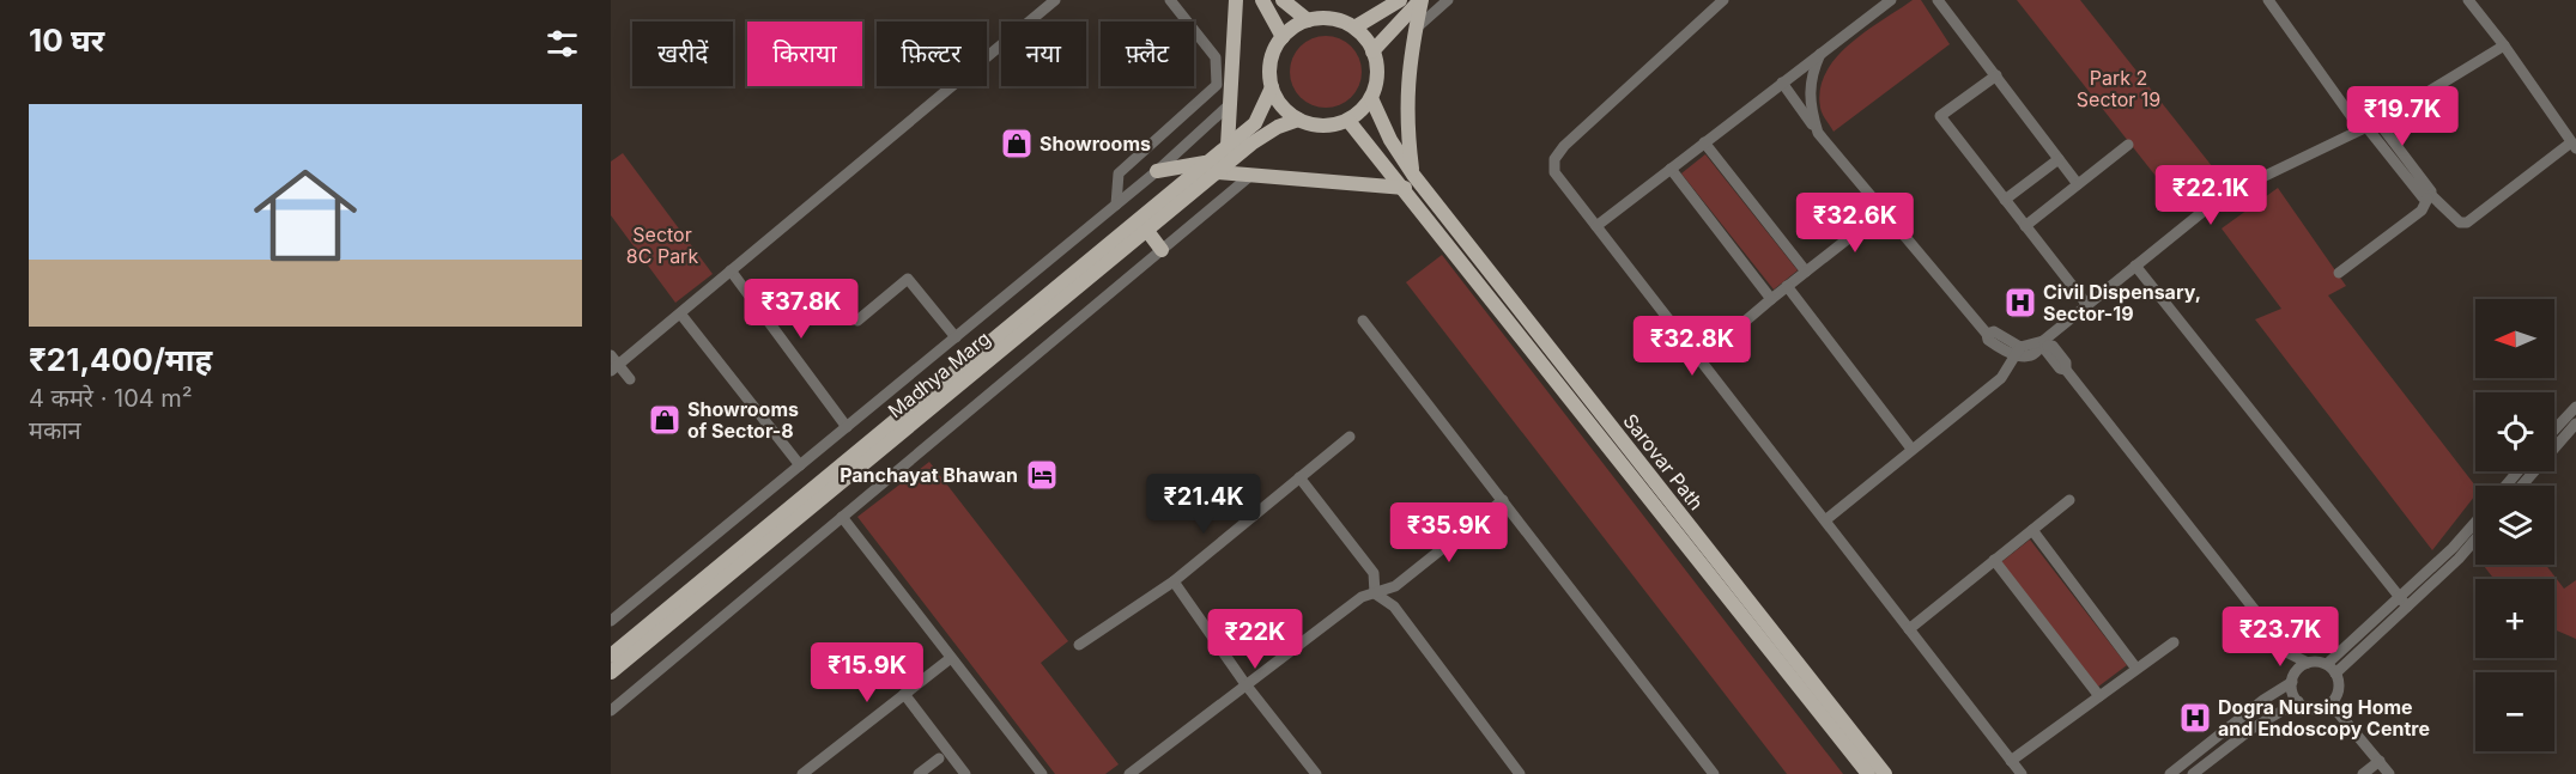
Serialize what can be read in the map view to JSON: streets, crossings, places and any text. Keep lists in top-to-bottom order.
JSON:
{
  "streets": {
    "main road": ["Madhya Marg", "Sarovar Path"]
  },
  "crossings": [
    ["Madhya Marg", "Sarovar Path"]
  ],
  "parks": ["Park 2 Sector 19", "Sector 8C Park"],
  "places": {
    "shop": ["Showrooms", "Showrooms of Sector-8"],
    "hospital": ["Civil Dispensary, Sector-19", "Dogra Nursing Home and Endoscopy Centre"],
    "hotel": ["Panchayat Bhawan"]
  },
  "north": "left",
  "page": {
    "heading": "10 घर",
    "chip": [
      "खरीदें",
      "किराया",
      "फ़िल्टर",
      "नया",
      "फ़्लैट"
    ],
    "list": [
      {
        "name": "₹21,400/माह",
        "note": "4 कमरे · 104 m² · मकान"
      }
    ],
    "price": [
      "₹19.7K",
      "₹22.1K",
      "₹32.6K",
      "₹37.8K",
      "₹32.8K",
      "₹21.4K",
      "₹35.9K",
      "₹23.7K",
      "₹22K",
      "₹15.9K"
    ],
    "map_buttons": ["+", "−"]
  }
}
